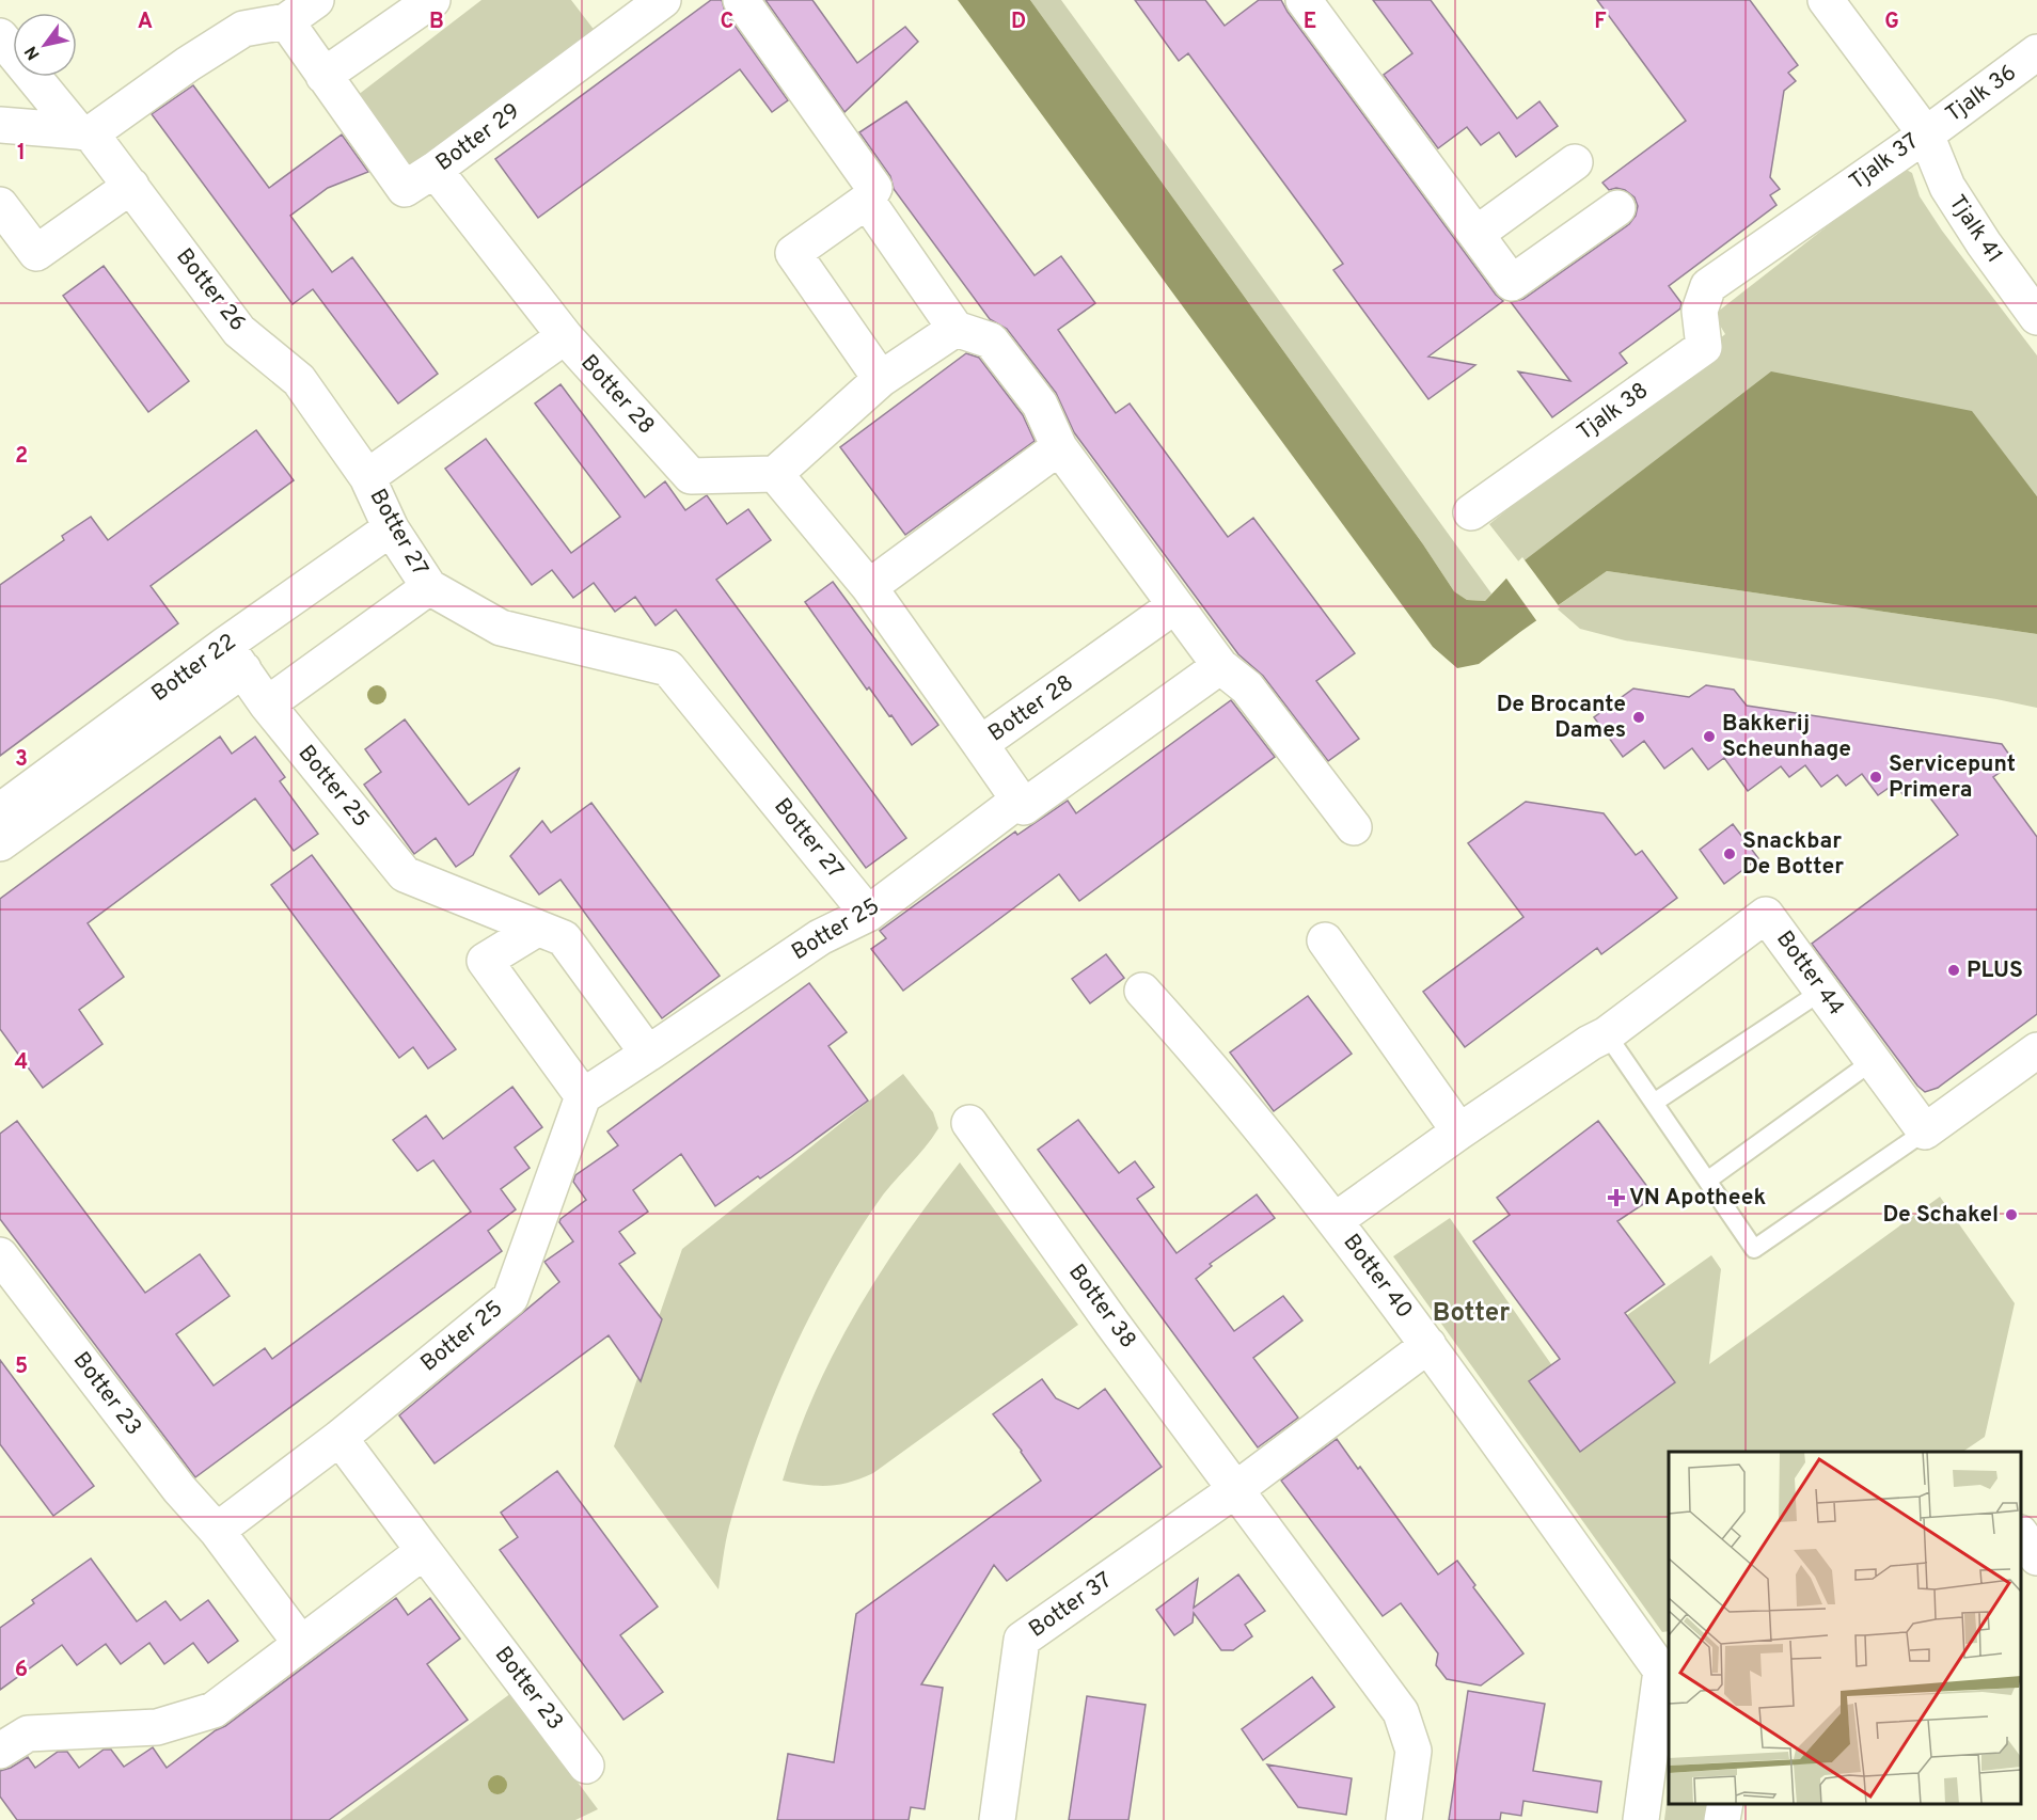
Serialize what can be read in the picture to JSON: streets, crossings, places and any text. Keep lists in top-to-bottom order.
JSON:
{
  "streets": {
    "street": [
      "Tjalk 36",
      "Botter 29",
      "Tjalk 37",
      "Tjalk 41",
      "Botter 26",
      "Botter 28",
      "Tjalk 38",
      "Botter 27",
      "Botter 22",
      "Botter 25",
      "Botter 44",
      "Botter 40",
      "Botter 38",
      "Botter 23",
      "Botter 37"
    ]
  },
  "crossings": [
    ["Tjalk 36", "Tjalk 37"],
    ["Tjalk 36", "Tjalk 41"],
    ["Tjalk 37", "Tjalk 41"],
    ["Tjalk 37", "Tjalk 38"],
    ["Botter 26", "Botter 27"],
    ["Botter 28", "Botter 27"],
    ["Botter 27", "Botter 22"],
    ["Botter 27", "Botter 25"],
    ["Botter 22", "Botter 25"],
    ["Botter 25", "Botter 23"],
    ["Botter 44", "Botter 40"],
    ["Botter 38", "Botter 37"]
  ],
  "districts": ["Botter"],
  "places": {
    "other": [
      "De Brocante Dames",
      "Bakkerij Scheunhage",
      "Servicepunt Primera",
      "Snackbar De Botter",
      "PLUS",
      "De Schakel"
    ],
    "health": ["VN Apotheek"]
  },
  "north": "bottom left",
  "grid": {
    "columns": [
      "A",
      "B",
      "C",
      "D",
      "E",
      "F",
      "G"
    ],
    "rows": [
      "1",
      "2",
      "3",
      "4",
      "5",
      "6"
    ]
  }
}
